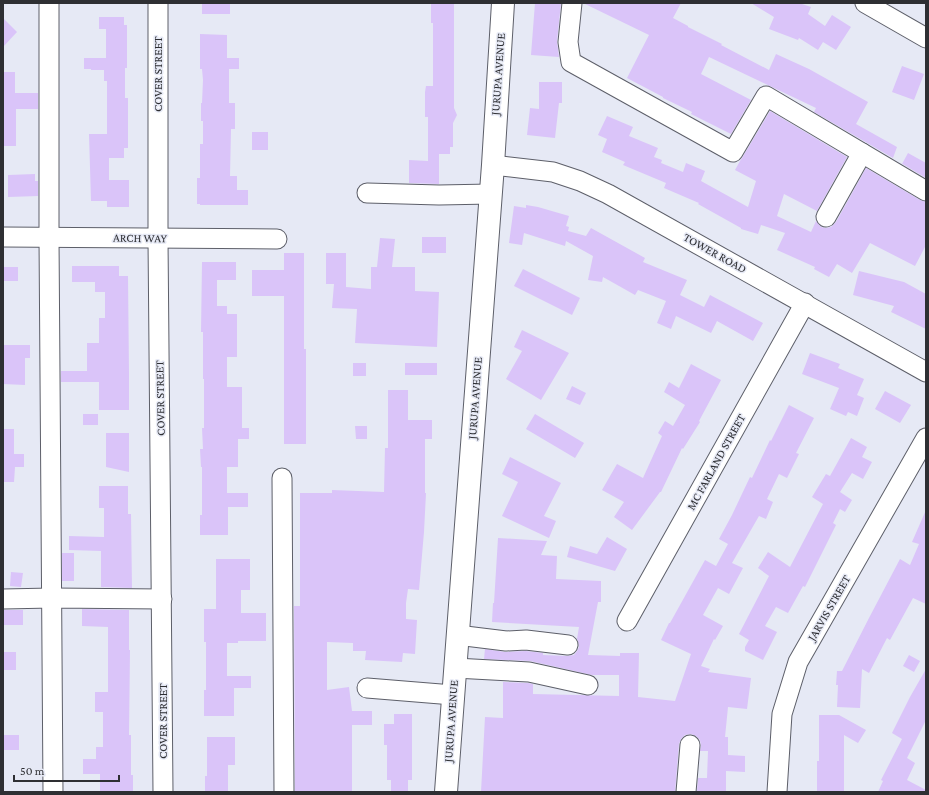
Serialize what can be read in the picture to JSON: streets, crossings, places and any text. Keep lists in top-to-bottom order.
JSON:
{
  "streets": {
    "main road": ["JURUPA AVENUE"],
    "street": [
      "COVER STREET",
      "ARCH WAY",
      "TOWER ROAD",
      "MC FARLAND STREET",
      "JARVIS STREET"
    ]
  },
  "crossings": [
    ["COVER STREET", "ARCH WAY"],
    ["JURUPA AVENUE", "TOWER ROAD"],
    ["TOWER ROAD", "MC FARLAND STREET"]
  ],
  "scale_bar": "50 m"
}
